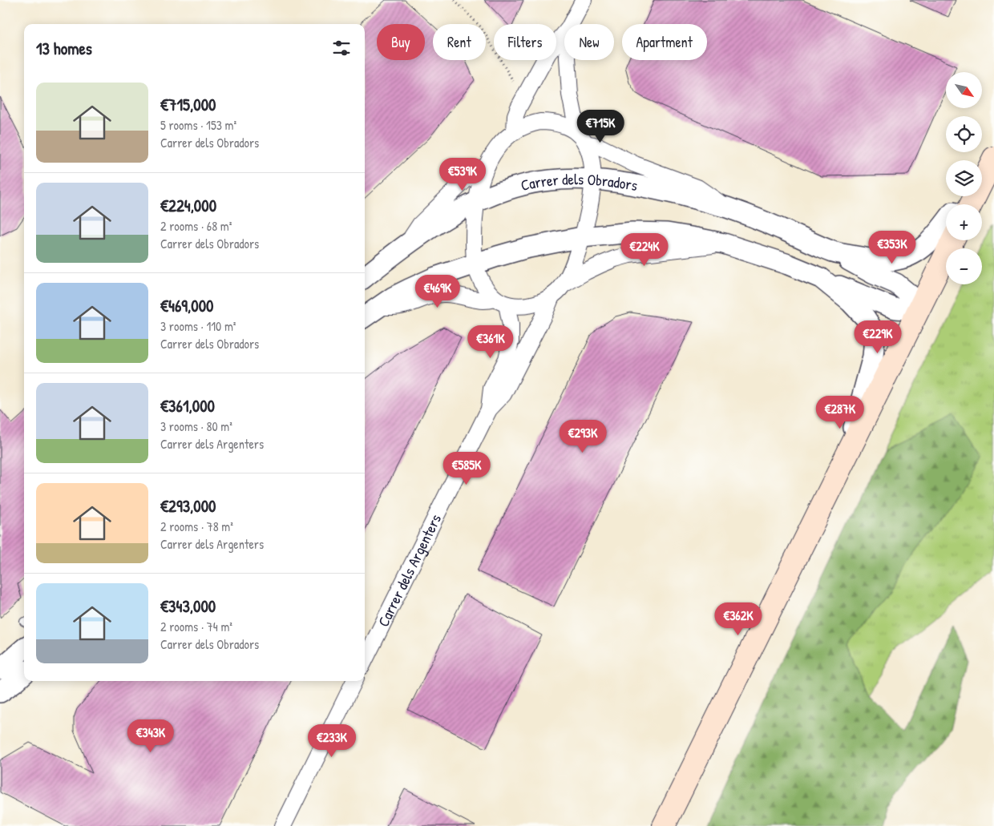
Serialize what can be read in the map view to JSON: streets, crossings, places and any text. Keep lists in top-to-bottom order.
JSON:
{
  "streets": {
    "street": ["Carrer dels Obradors", "Carrer dels Argenters"]
  },
  "crossings": [
    ["Carrer dels Obradors", "Carrer dels Argenters"]
  ],
  "north": "bottom right",
  "page": {
    "chip": [
      "Buy",
      "Rent",
      "Filters",
      "New",
      "Apartment"
    ],
    "heading": "13 homes",
    "map_buttons": ["+", "−"],
    "list": [
      {
        "name": "€715,000",
        "note": "5 rooms · 153 m² · Carrer dels Obradors"
      },
      {
        "name": "€224,000",
        "note": "2 rooms · 68 m² · Carrer dels Obradors"
      },
      {
        "name": "€469,000",
        "note": "3 rooms · 110 m² · Carrer dels Obradors"
      },
      {
        "name": "€361,000",
        "note": "3 rooms · 80 m² · Carrer dels Argenters"
      },
      {
        "name": "€293,000",
        "note": "2 rooms · 78 m² · Carrer dels Argenters"
      },
      {
        "name": "€343,000",
        "note": "2 rooms · 74 m² · Carrer dels Obradors"
      }
    ],
    "price": [
      "€715K",
      "€539K",
      "€353K",
      "€224K",
      "€469K",
      "€229K",
      "€361K",
      "€287K",
      "€293K",
      "€585K",
      "€362K",
      "€343K",
      "€233K"
    ]
  }
}
